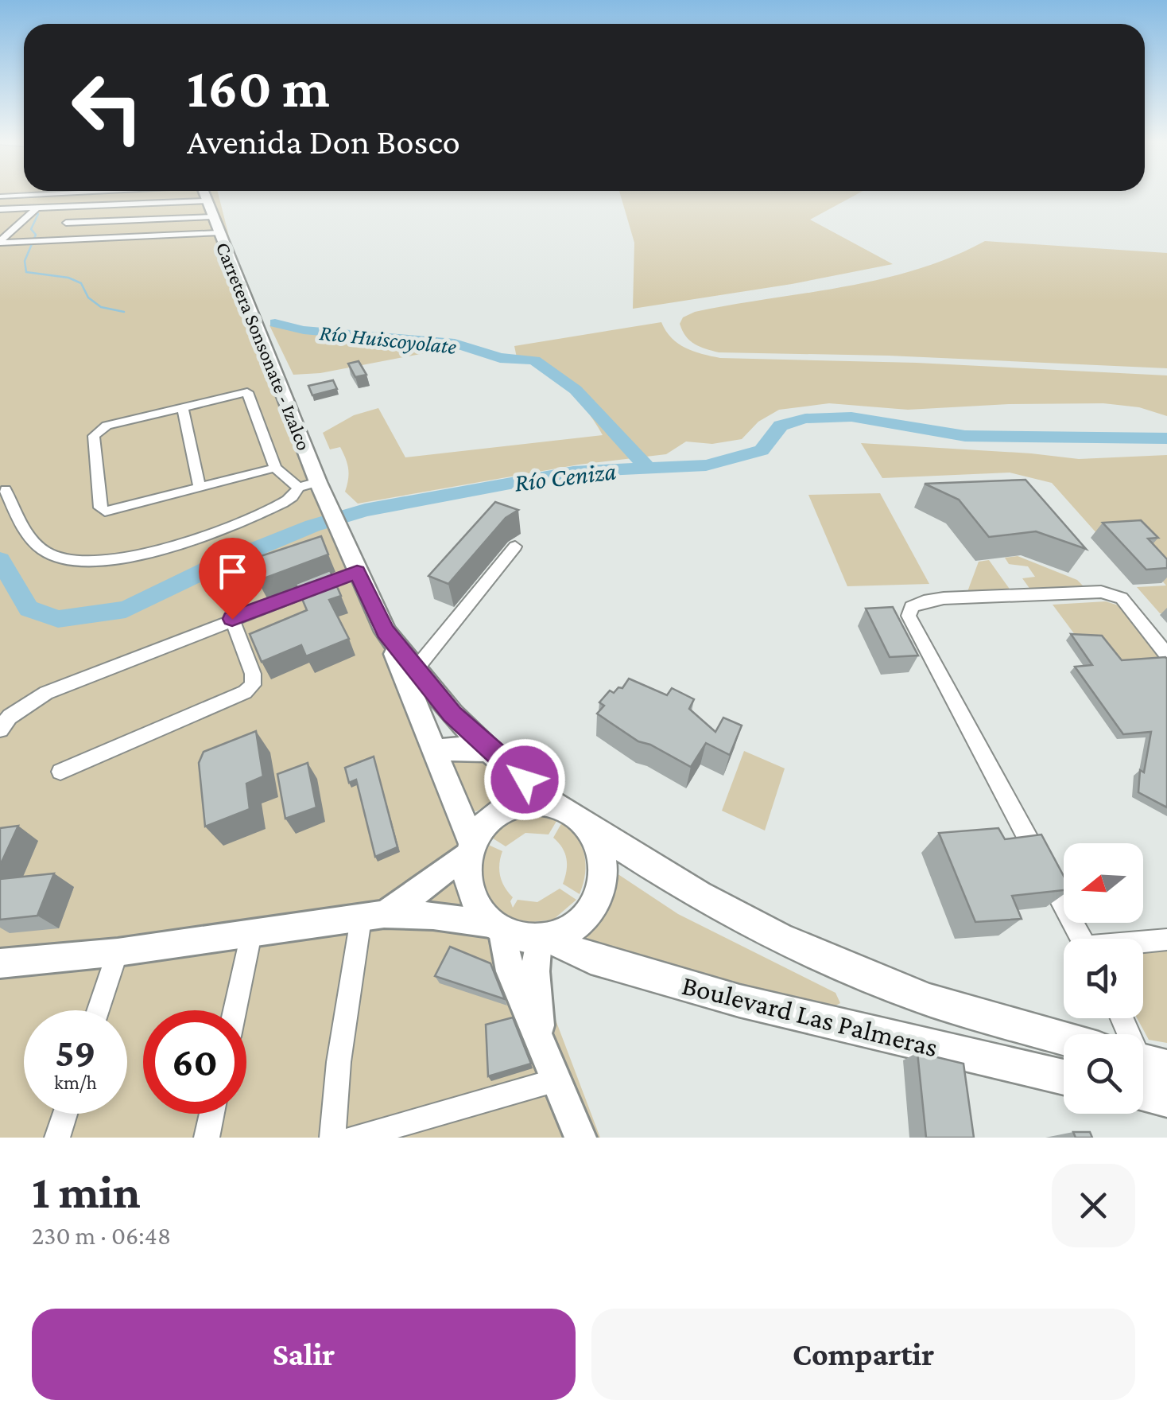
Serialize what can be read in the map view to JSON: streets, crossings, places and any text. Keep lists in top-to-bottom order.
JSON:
{
  "streets": {
    "main road": ["Carretera Sonsonate - Izalco", "Boulevard Las Palmeras"]
  },
  "water": ["Río Huiscoyolate", "Río Ceniza"],
  "north": "left",
  "page": {
    "turn": ["160 m", "Avenida Don Bosco"],
    "speed": "59 km/h",
    "limit": "60",
    "heading": ["1 min", "230 m · 06:48"],
    "buttons": ["Salir", "Compartir"]
  }
}
